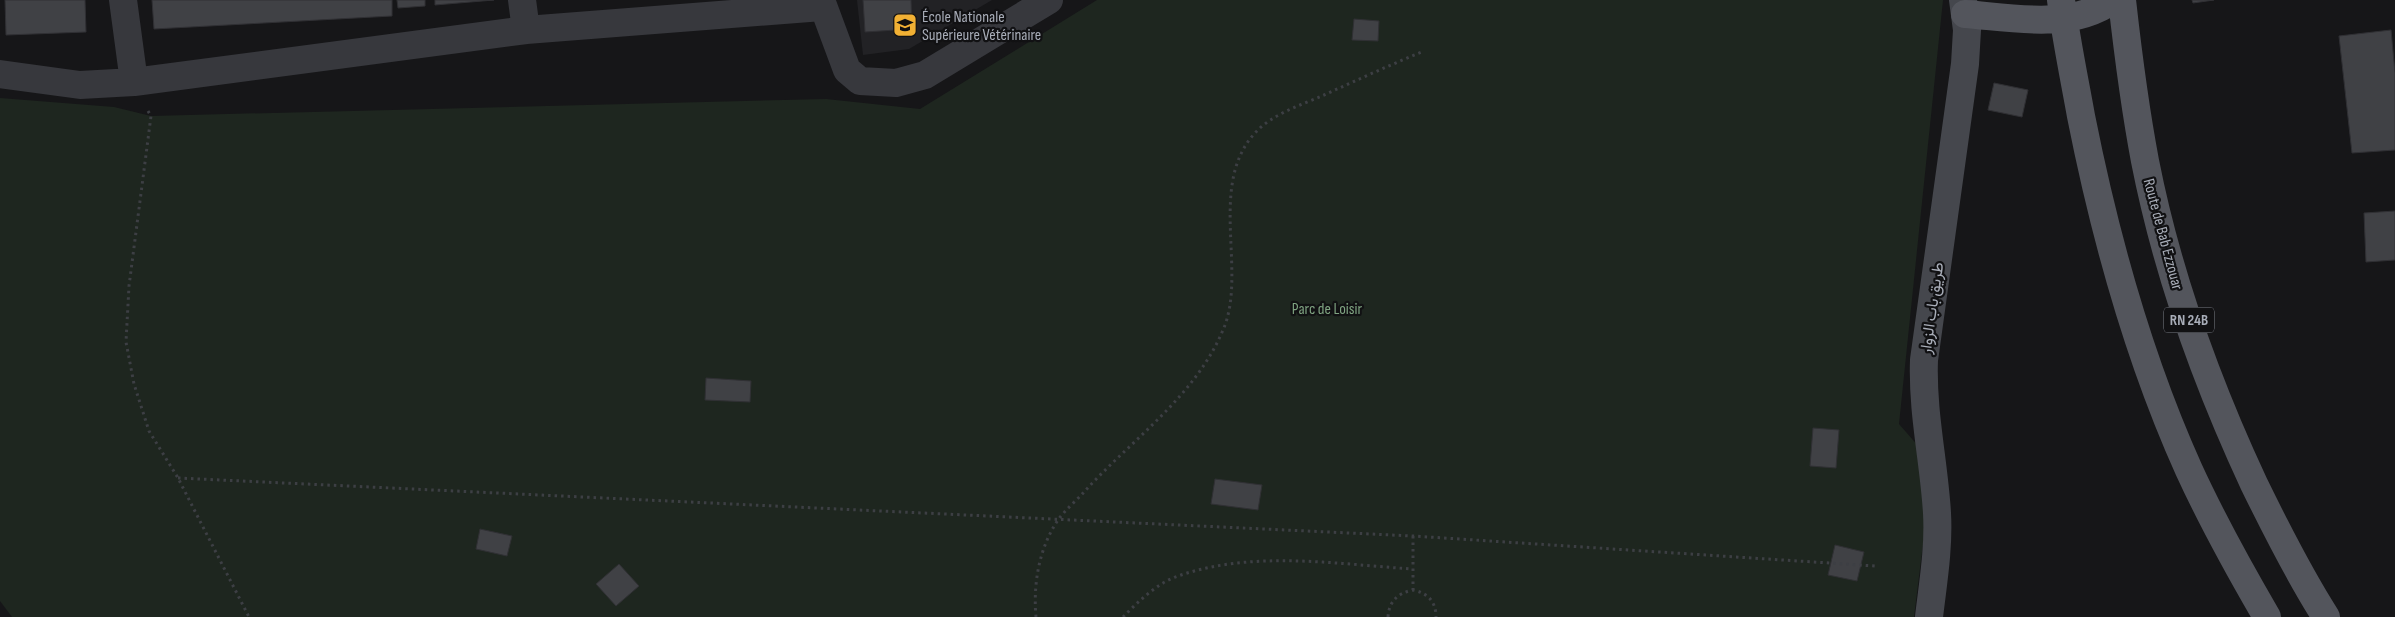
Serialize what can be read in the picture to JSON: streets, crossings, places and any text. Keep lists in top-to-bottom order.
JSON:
{
  "streets": {
    "main road": ["Route de Bab Ezzouar", "RN 24B"],
    "street": ["طريق باب الزوار"]
  },
  "parks": ["Parc de Loisir"],
  "places": {
    "school or university": ["École Nationale Supérieure Vétérinaire"]
  }
}
